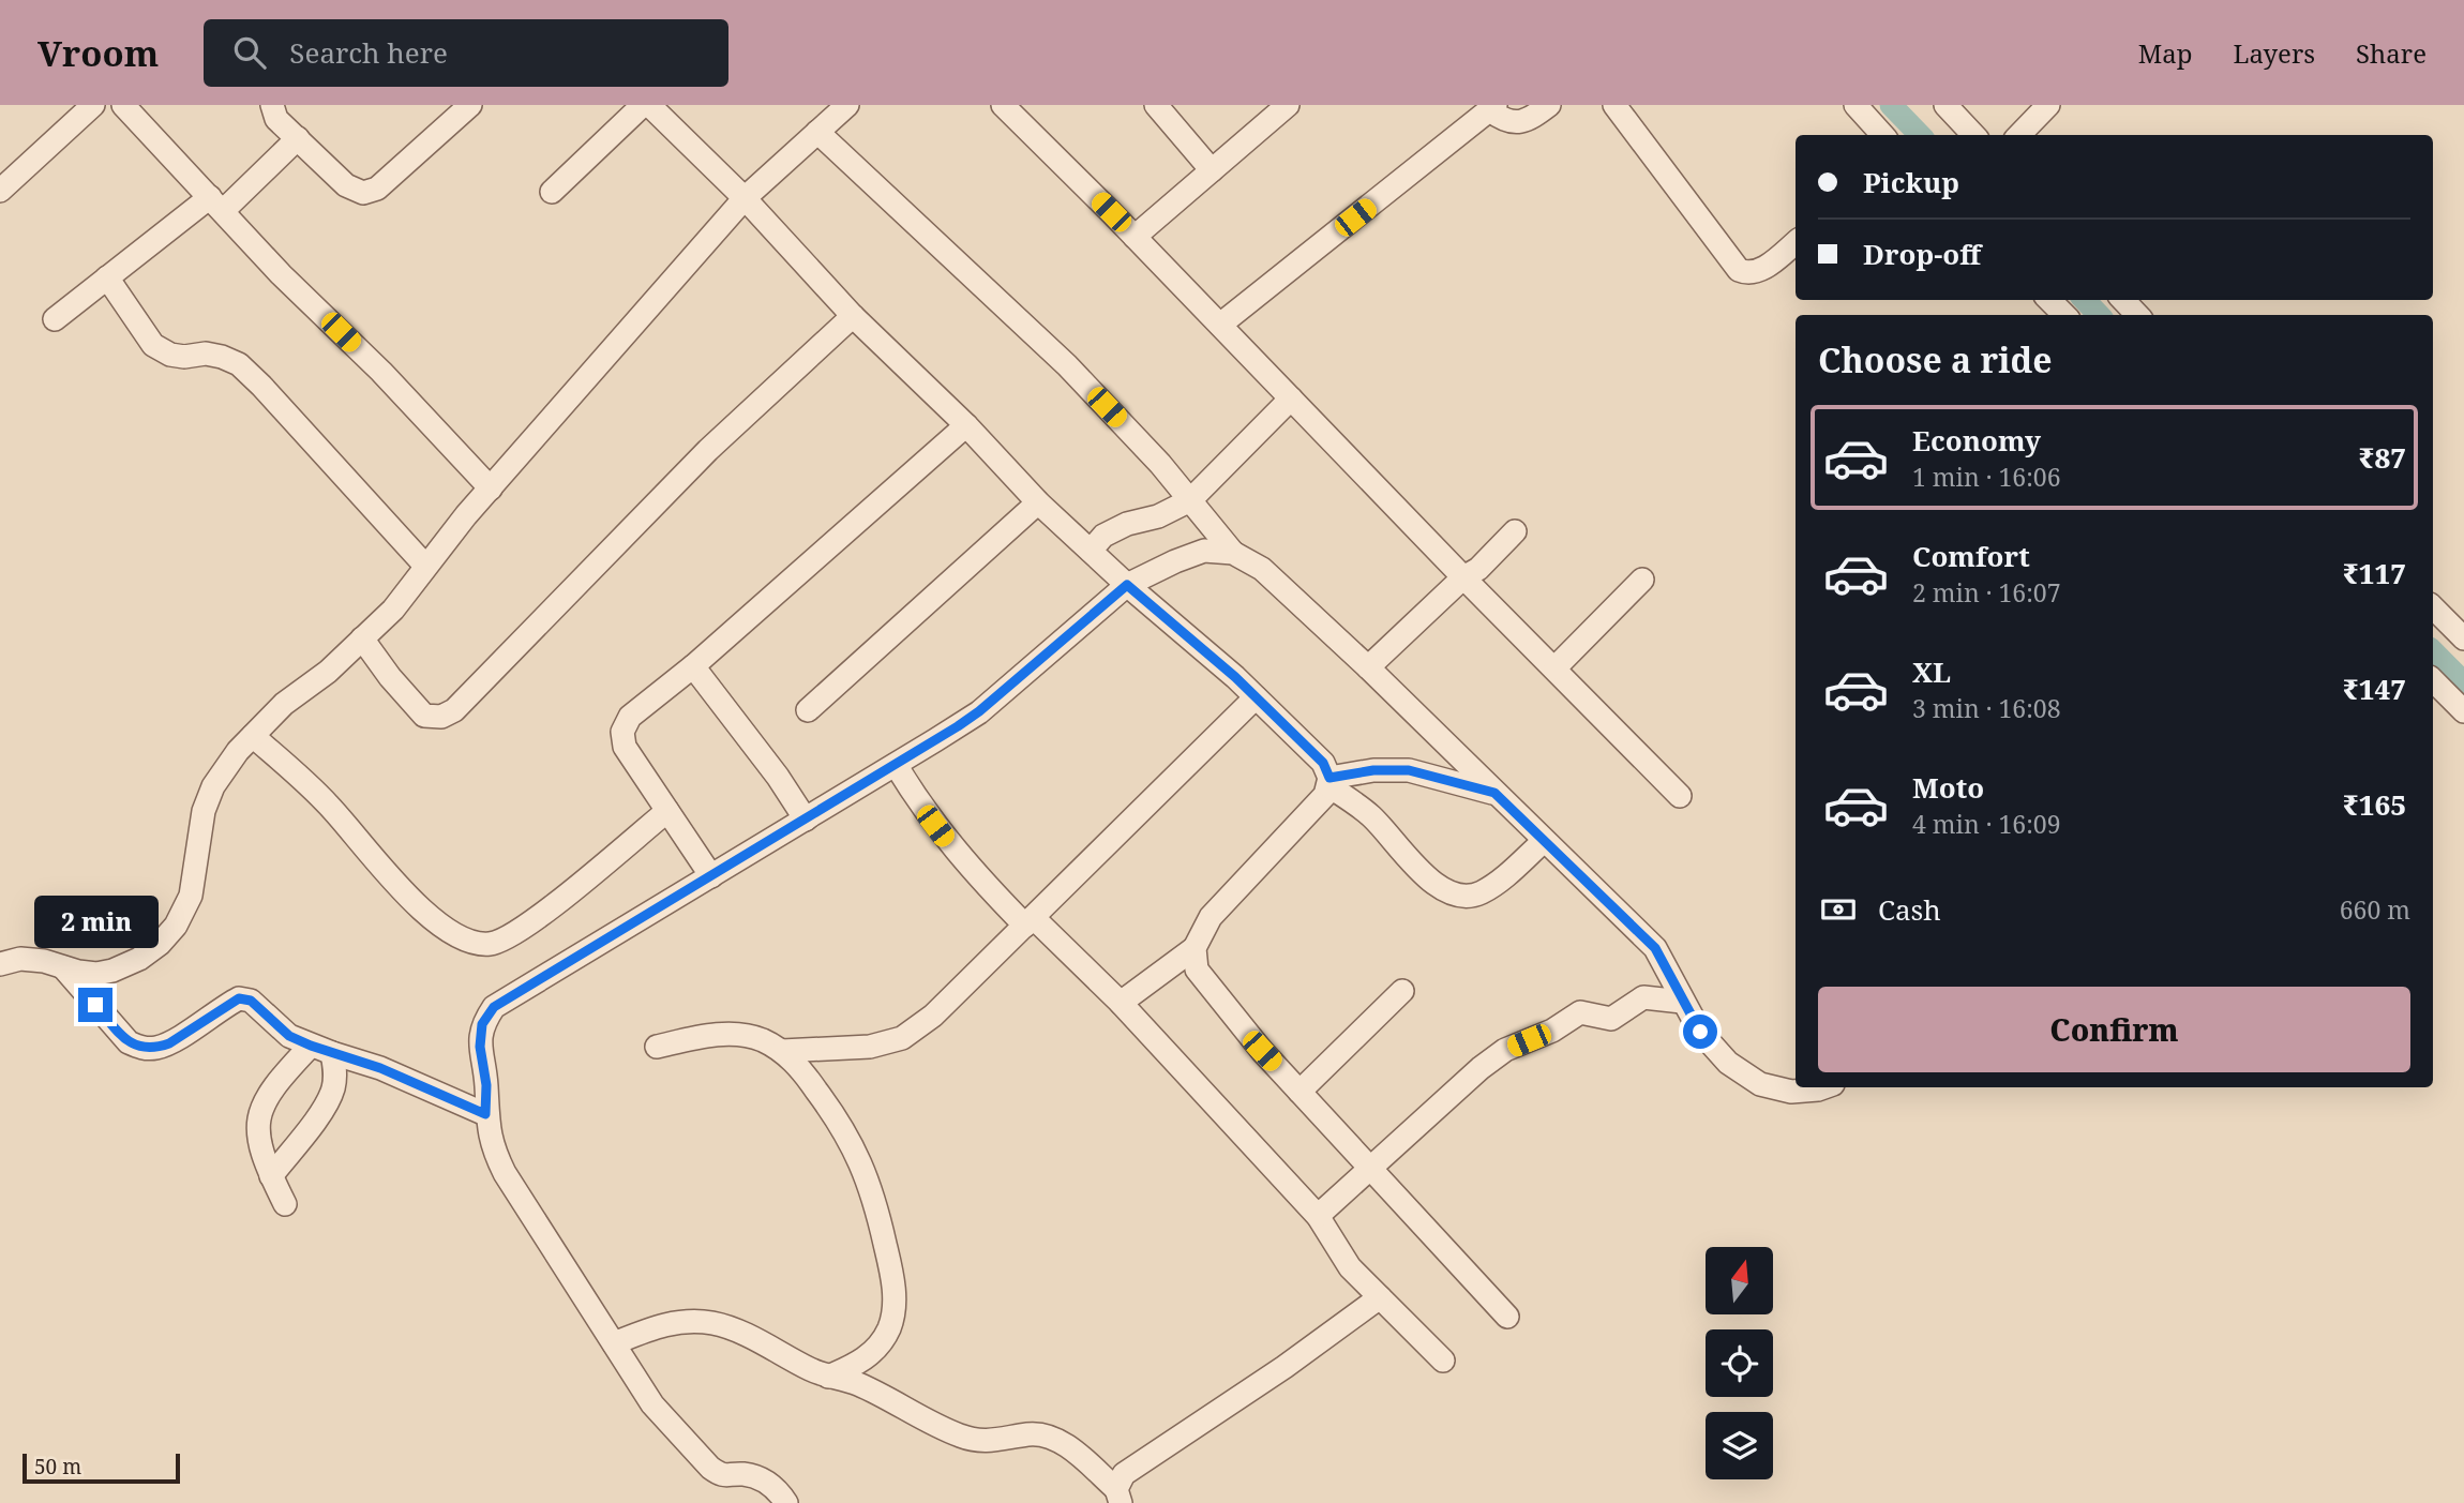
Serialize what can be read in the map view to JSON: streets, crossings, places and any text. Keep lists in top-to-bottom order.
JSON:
{
  "scale_bar": "50 m",
  "north": "top",
  "page": {
    "header": "Vroom",
    "search": "Search here",
    "nav": ["Map", "Layers", "Share"],
    "banner": ["Pickup", "Drop-off"],
    "heading": "Choose a ride",
    "list": [
      {
        "name": "Economy",
        "note": "1 min · 16:06",
        "value": "₹87"
      },
      {
        "name": "Comfort",
        "note": "2 min · 16:07",
        "value": "₹117"
      },
      {
        "name": "XL",
        "note": "3 min · 16:08",
        "value": "₹147"
      },
      {
        "name": "Moto",
        "note": "4 min · 16:09",
        "value": "₹165"
      }
    ],
    "pay": ["Cash", "660 m"],
    "bubble": "2 min",
    "buttons": "Confirm",
    "scale": "50 m"
  }
}
